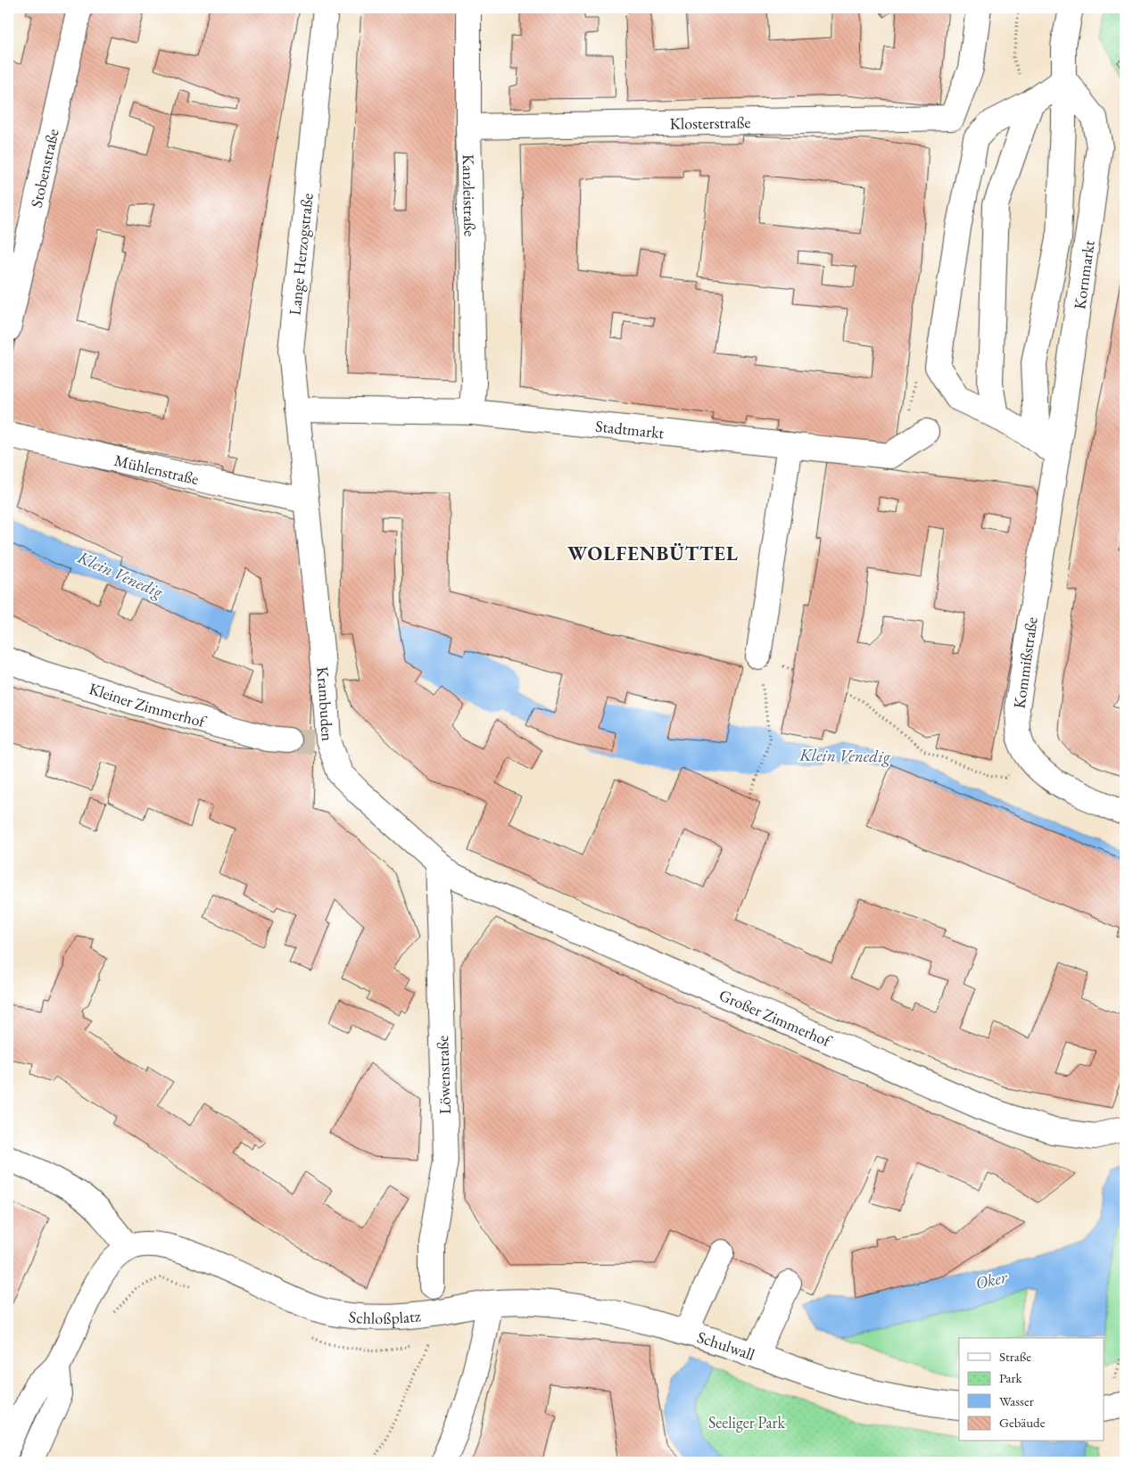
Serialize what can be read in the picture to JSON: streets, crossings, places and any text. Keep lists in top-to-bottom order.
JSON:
{
  "streets": {
    "street": [
      "Klosterstraße",
      "Stobenstraße",
      "Kanzleistraße",
      "Lange Herzogstraße",
      "Kornmarkt",
      "Stadtmarkt",
      "Mühlenstraße",
      "Kommißstraße",
      "Krambuden",
      "Kleiner Zimmerhof",
      "Großer Zimmerhof",
      "Löwenstraße",
      "Schloßplatz",
      "Schulwall"
    ]
  },
  "crossings": [
    ["Klosterstraße", "Kanzleistraße"],
    ["Kanzleistraße", "Stadtmarkt"],
    ["Lange Herzogstraße", "Stadtmarkt"],
    ["Lange Herzogstraße", "Mühlenstraße"],
    ["Lange Herzogstraße", "Krambuden"],
    ["Kornmarkt", "Kommißstraße"],
    ["Mühlenstraße", "Krambuden"],
    ["Krambuden", "Großer Zimmerhof"],
    ["Krambuden", "Löwenstraße"],
    ["Großer Zimmerhof", "Löwenstraße"],
    ["Schloßplatz", "Schulwall"]
  ],
  "districts": ["WOLFENBÜTTEL"],
  "water": ["Klein Venedig", "Oker"],
  "parks": ["Seeliger Park"],
  "legend": [
    "Straße",
    "Park",
    "Wasser",
    "Gebäude"
  ]
}
